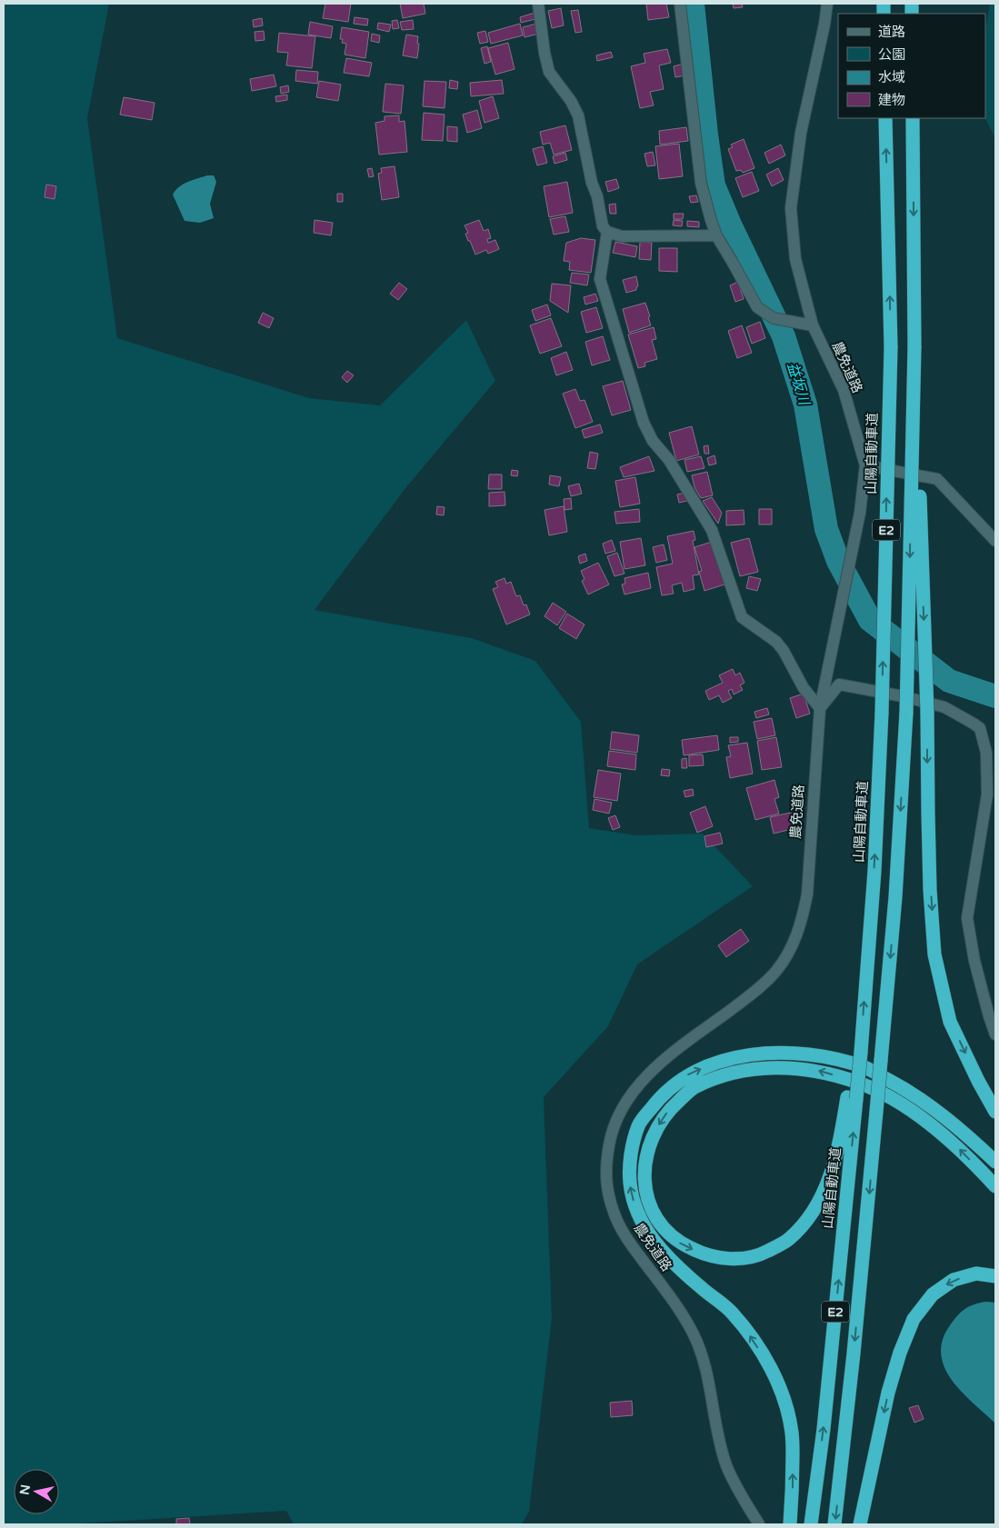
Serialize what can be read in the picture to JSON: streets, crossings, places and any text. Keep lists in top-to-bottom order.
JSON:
{
  "streets": {
    "highway": ["山陽自動車道", "E2"],
    "street": ["農免道路"]
  },
  "water": ["益坂川"],
  "legend": [
    "道路",
    "公園",
    "水域",
    "建物"
  ],
  "north": "left"
}
